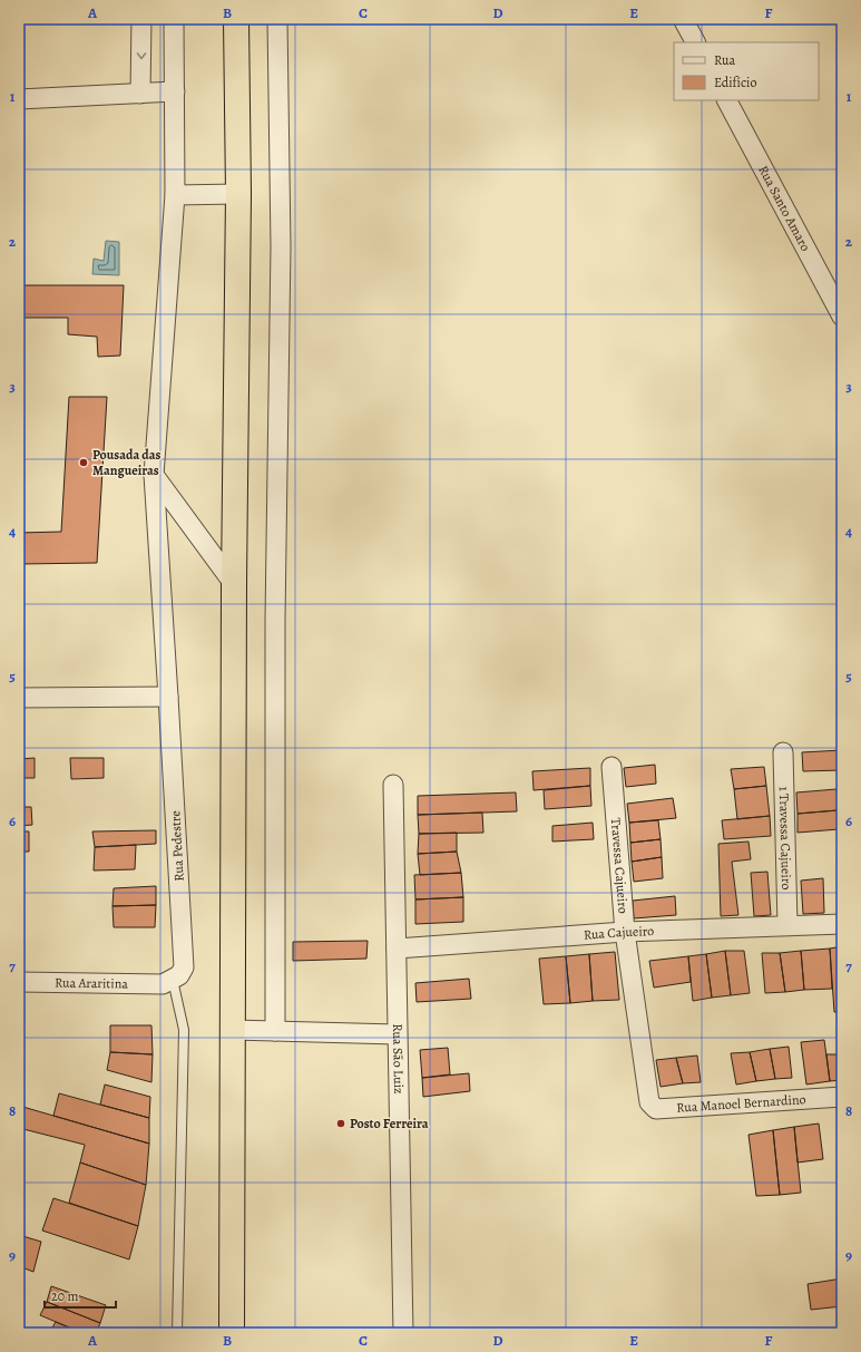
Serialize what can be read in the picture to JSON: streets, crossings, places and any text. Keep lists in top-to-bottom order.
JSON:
{
  "streets": {
    "street": [
      "Rua Santo Amaro",
      "1 Travessa Cajueiro",
      "Rua Pedestre",
      "Travessa Cajueiro",
      "Rua Cajueiro",
      "Rua Araritina",
      "Rua São Luiz",
      "Rua Manoel Bernardino"
    ]
  },
  "crossings": [
    ["1 Travessa Cajueiro", "Rua Cajueiro"],
    ["Rua Pedestre", "Rua Araritina"],
    ["Travessa Cajueiro", "Rua Cajueiro"],
    ["Travessa Cajueiro", "Rua Manoel Bernardino"],
    ["Rua Cajueiro", "Rua São Luiz"]
  ],
  "places": ["Pousada das Mangueiras", "Posto Ferreira"],
  "legend": ["Rua", "Edifício"],
  "scale_bar": "20 m",
  "grid": {
    "columns": [
      "A",
      "B",
      "C",
      "D",
      "E",
      "F"
    ],
    "rows": [
      "1",
      "2",
      "3",
      "4",
      "5",
      "6",
      "7",
      "8",
      "9"
    ]
  }
}
